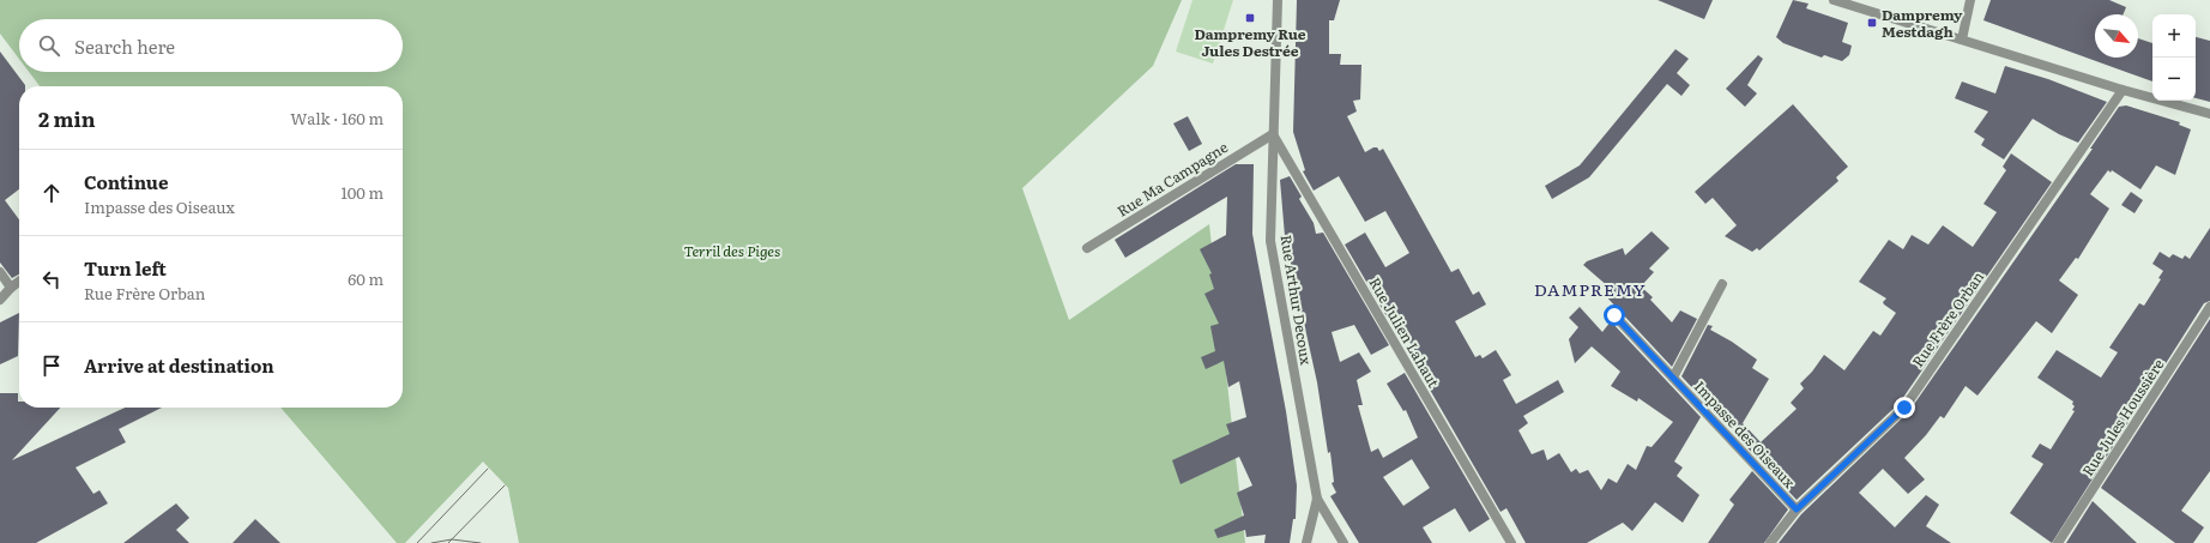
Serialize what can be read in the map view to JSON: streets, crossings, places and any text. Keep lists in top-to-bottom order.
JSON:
{
  "streets": {
    "street": [
      "Rue Ma Campagne",
      "Rue Arthur Decoux",
      "Rue Frère Orban",
      "Rue Julien Lahaut",
      "Rue Jules Houssière",
      "Impasse des Oiseaux"
    ]
  },
  "crossings": [
    ["Rue Ma Campagne", "Rue Arthur Decoux"],
    ["Rue Ma Campagne", "Rue Julien Lahaut"],
    ["Rue Arthur Decoux", "Rue Julien Lahaut"],
    ["Rue Frère Orban", "Impasse des Oiseaux"]
  ],
  "districts": ["DAMPREMY"],
  "parks": ["Terril des Piges"],
  "places": {
    "transit": ["Dampremy Rue Jules Destrée", "Dampremy Mestdagh"]
  },
  "north": "bottom right",
  "page": {
    "map_buttons": ["+", "−"],
    "search": "Search here",
    "heading": ["2 min", "Walk · 160 m"],
    "list": [
      ["Continue", "Impasse des Oiseaux", "100 m"],
      ["Turn left", "Rue Frère Orban", "60 m"],
      "Arrive at destination"
    ]
  }
}
